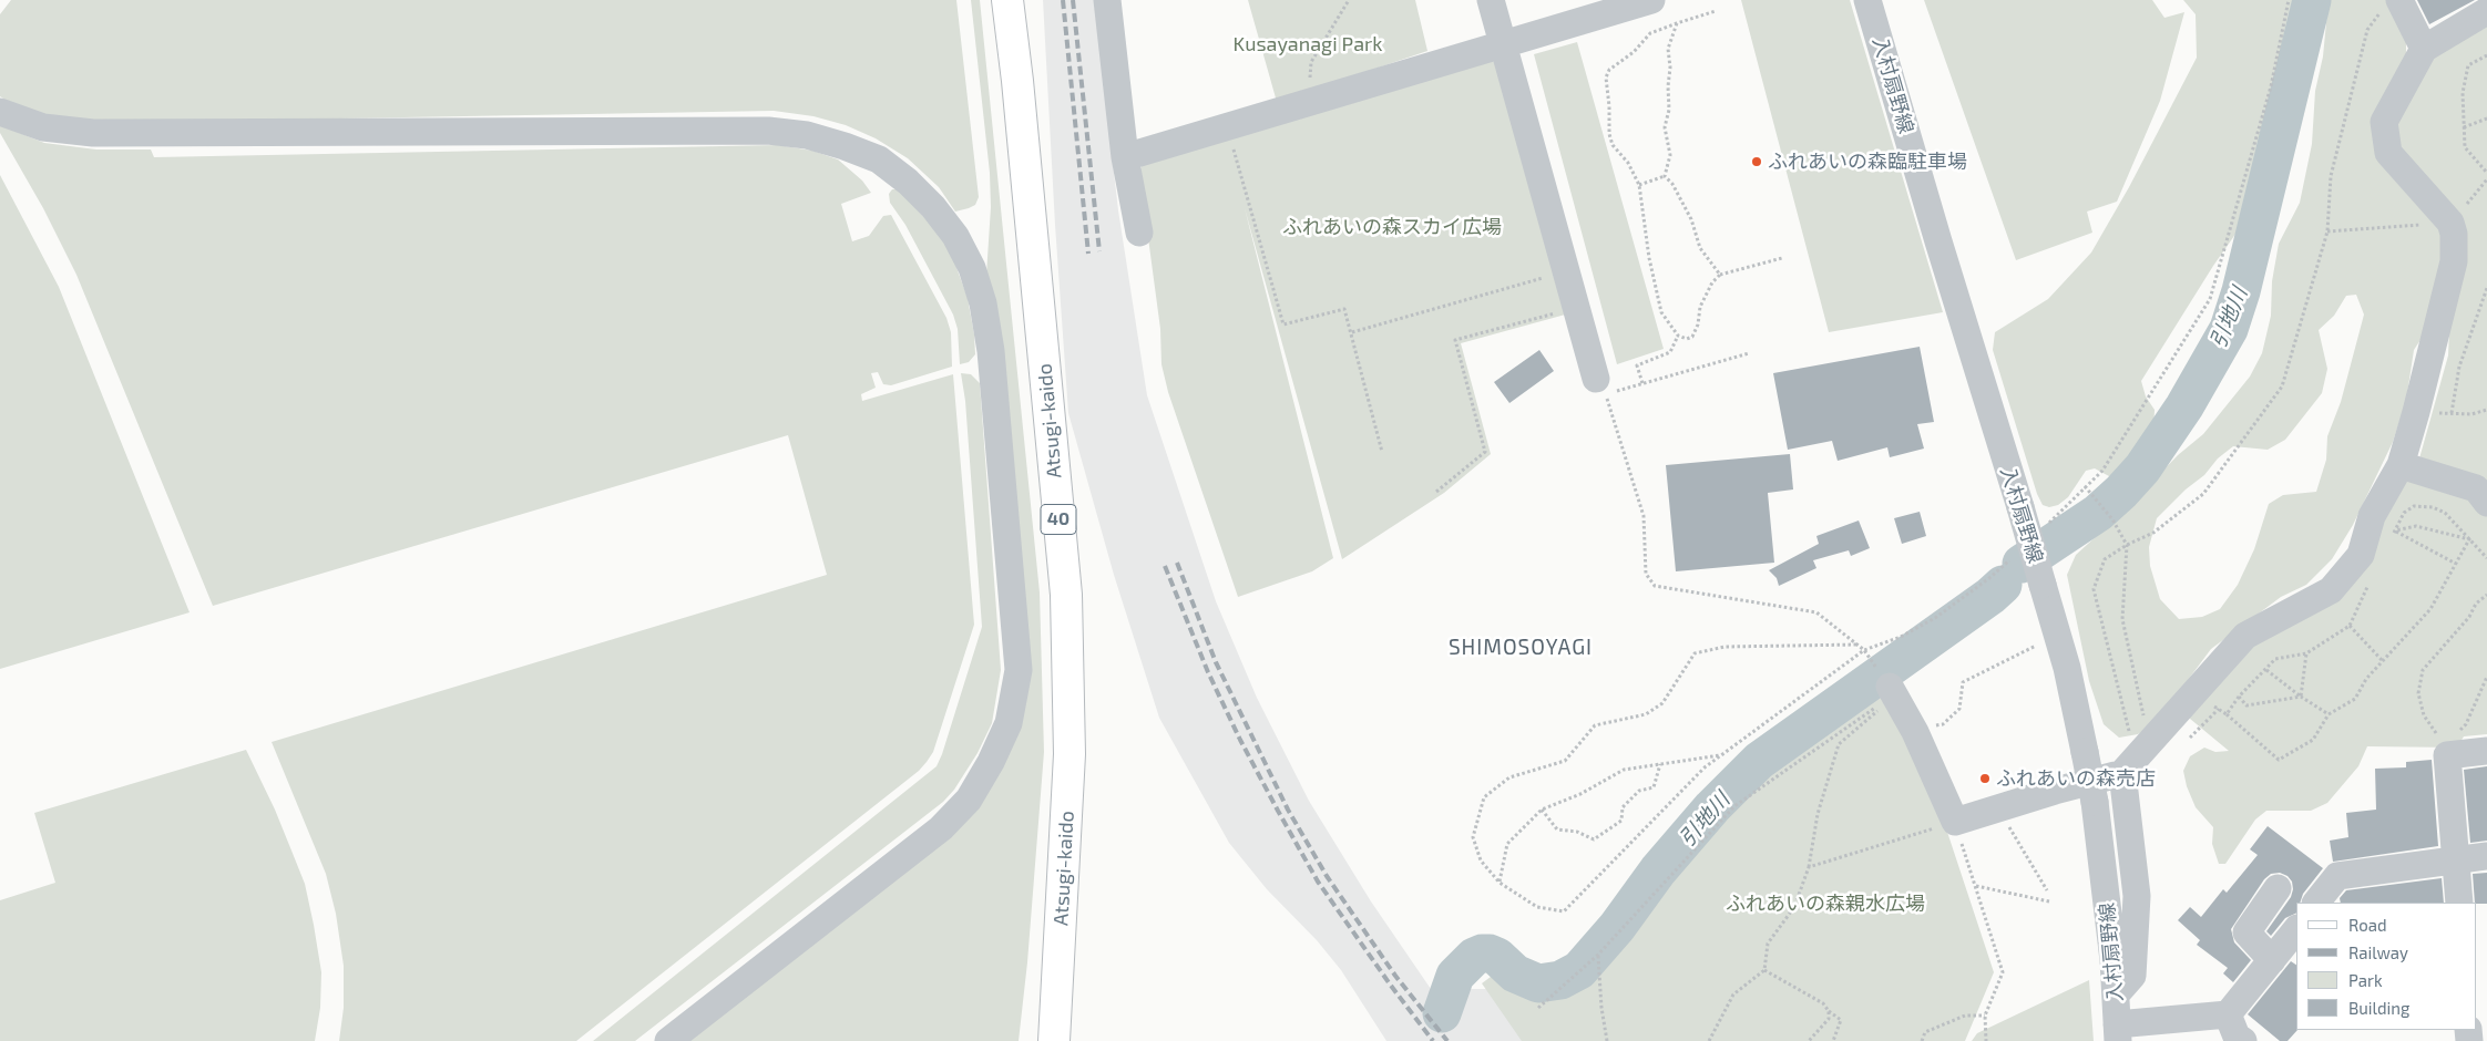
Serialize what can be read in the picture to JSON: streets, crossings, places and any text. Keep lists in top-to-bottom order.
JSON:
{
  "streets": {
    "main road": ["Atsugi-kaido", "40"],
    "street": ["入村扇野線"]
  },
  "districts": ["SHIMOSOYAGI"],
  "water": ["引地川"],
  "parks": ["Kusayanagi Park", "ふれあいの森スカイ広場", "ふれあいの森親水広場"],
  "places": ["ふれあいの森臨駐車場", "ふれあいの森売店"],
  "legend": [
    "Road",
    "Railway",
    "Park",
    "Building"
  ]
}
